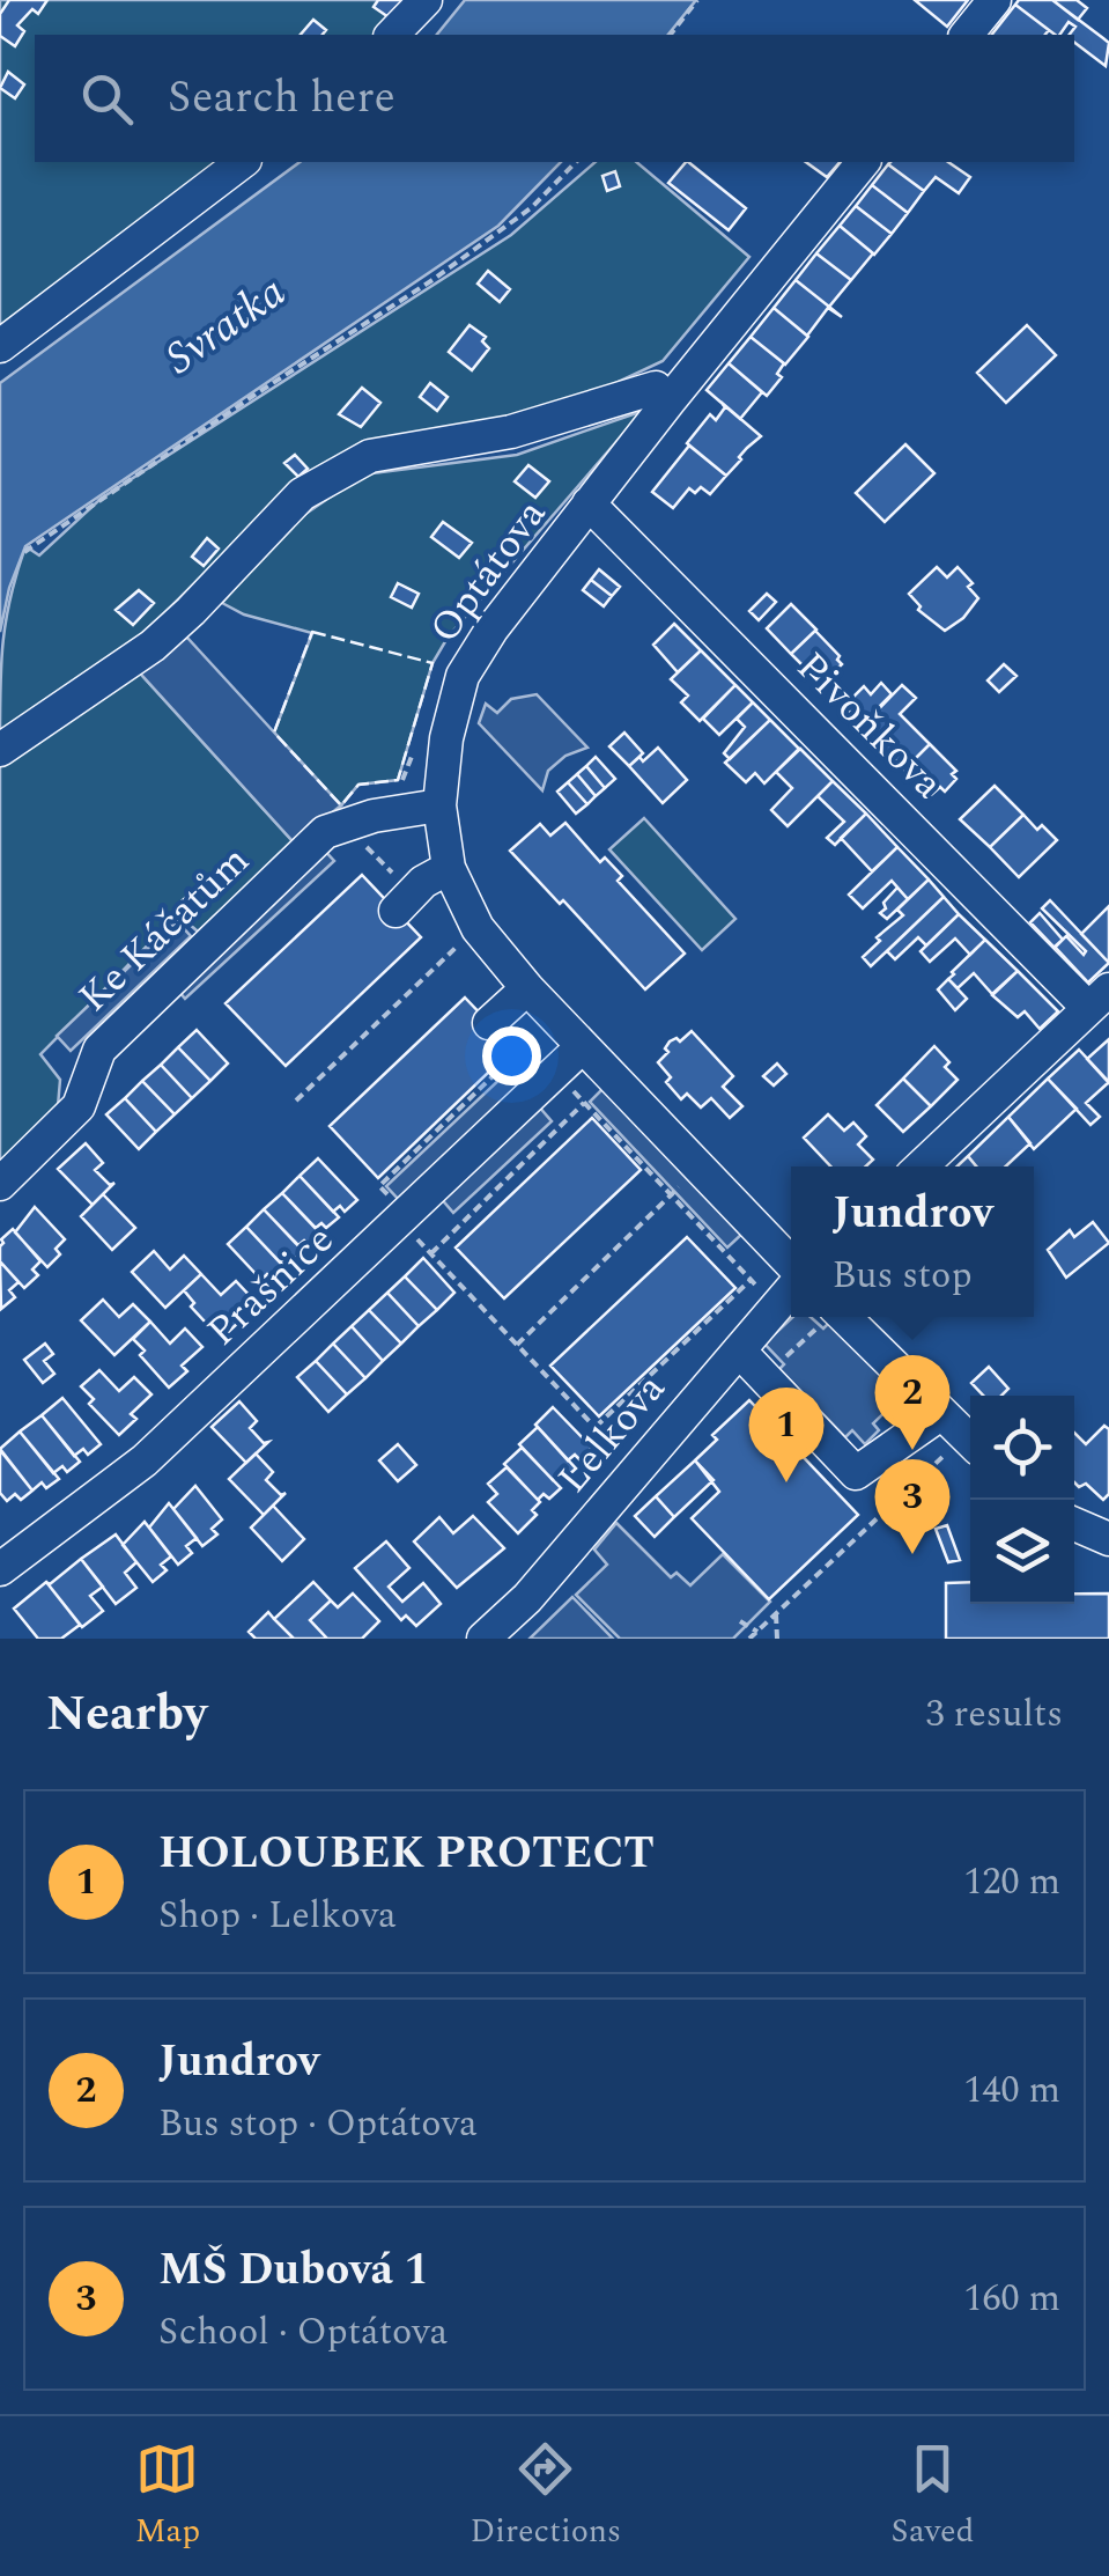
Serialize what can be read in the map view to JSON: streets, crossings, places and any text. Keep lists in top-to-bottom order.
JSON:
{
  "streets": {
    "street": [
      "Optátova",
      "Pivoňkova",
      "Ke Káčatům",
      "Prašnice",
      "Lelkova"
    ]
  },
  "crossings": [
    ["Optátova", "Pivoňkova"],
    ["Optátova", "Ke Káčatům"],
    ["Optátova", "Prašnice"]
  ],
  "water": ["Svratka"],
  "page": {
    "search": "Search here",
    "popup": ["Jundrov", "Bus stop"],
    "pins": ["2", "1", "3"],
    "heading": ["Nearby", "3 results"],
    "list": [
      {
        "mark": "1",
        "name": "HOLOUBEK PROTECT",
        "note": "Shop · Lelkova",
        "value": "120 m"
      },
      {
        "mark": "2",
        "name": "Jundrov",
        "note": "Bus stop · Optátova",
        "value": "140 m"
      },
      {
        "mark": "3",
        "name": "MŠ Dubová 1",
        "note": "School · Optátova",
        "value": "160 m"
      }
    ],
    "nav": ["Map", "Directions", "Saved"]
  }
}
